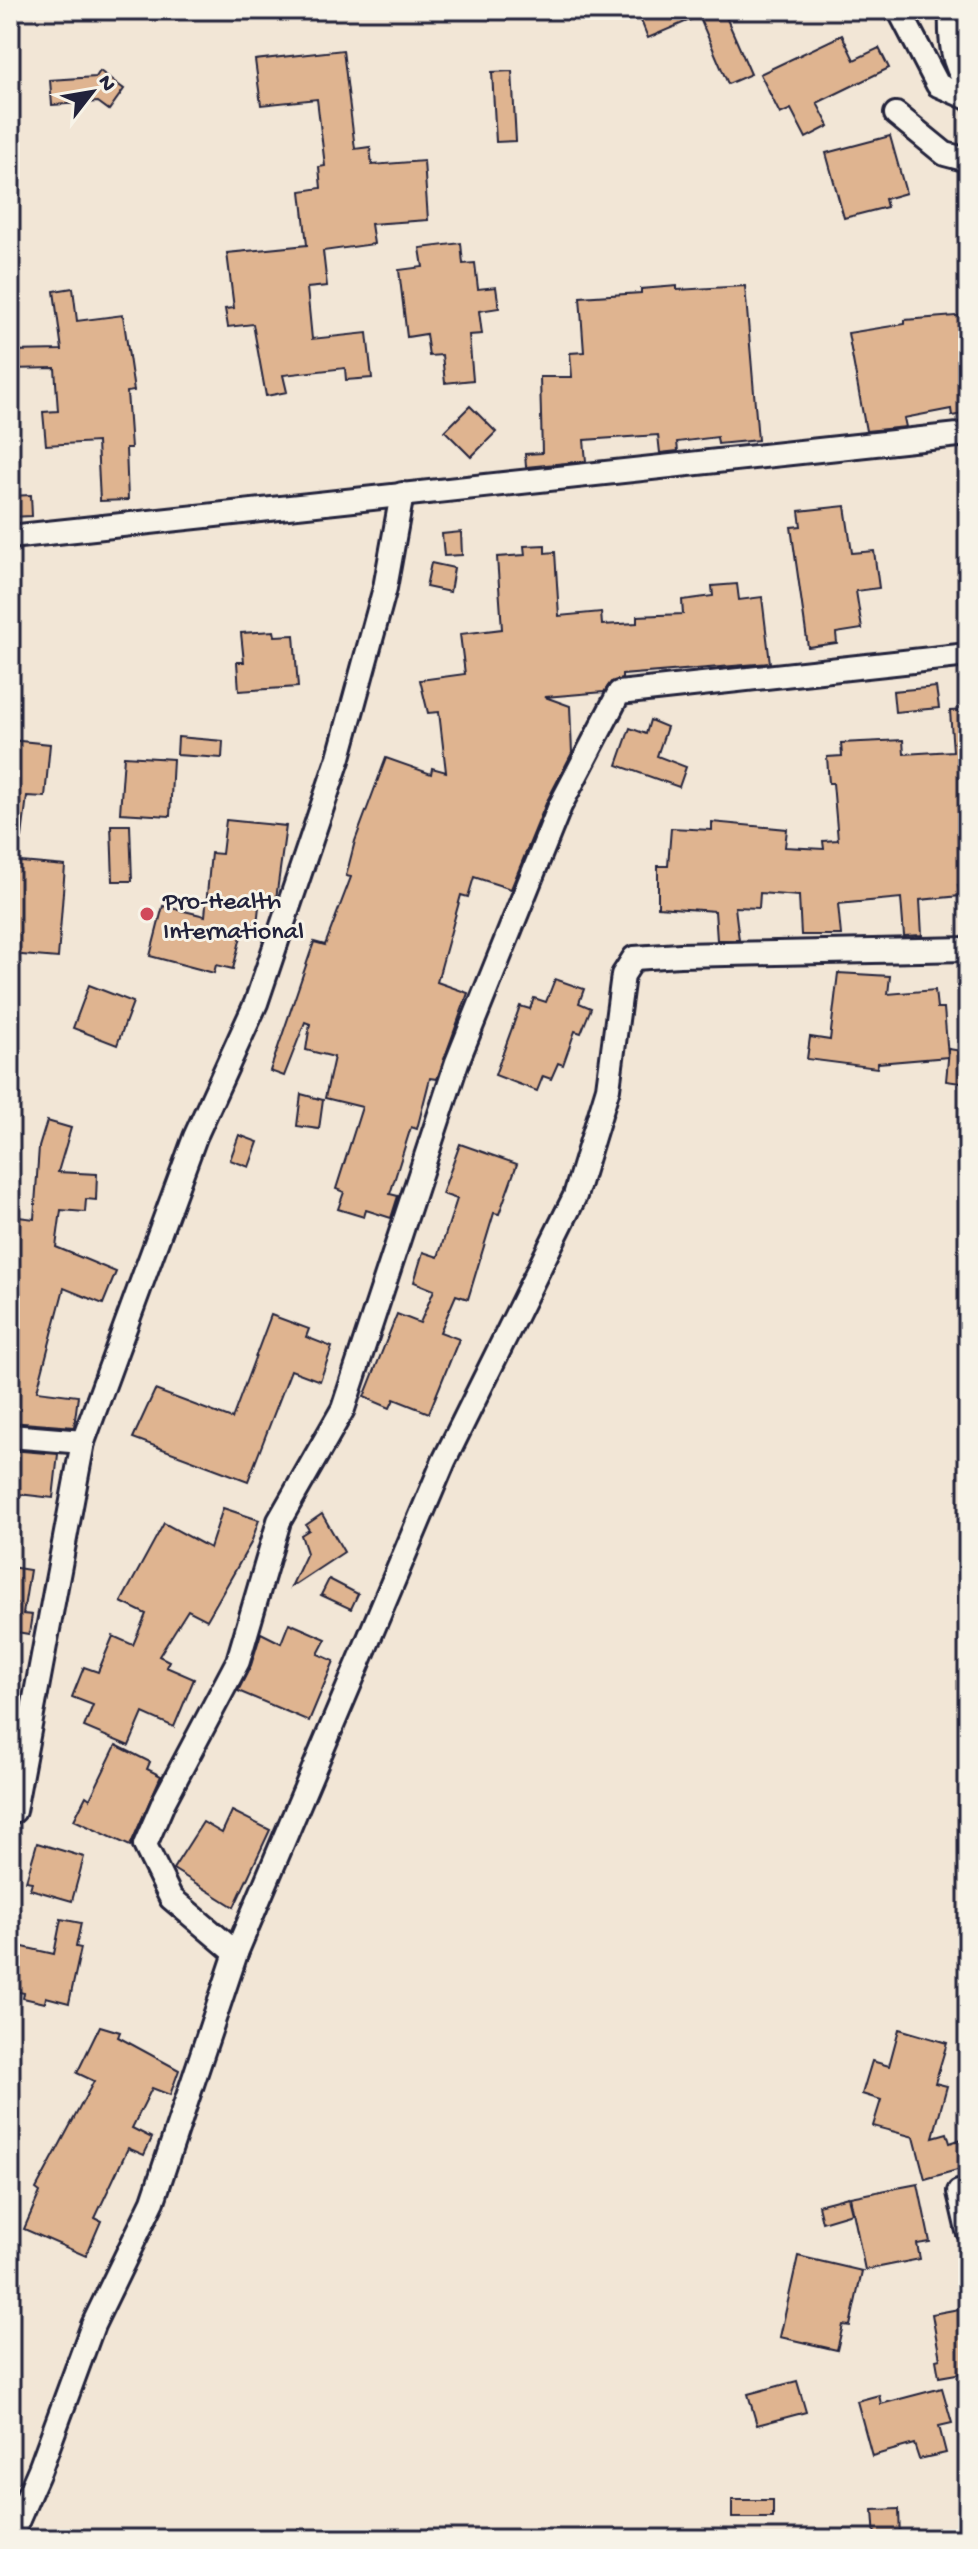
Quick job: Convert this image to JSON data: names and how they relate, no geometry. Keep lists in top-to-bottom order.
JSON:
{
  "places": ["Pro-Health International"],
  "north": "top right"
}
